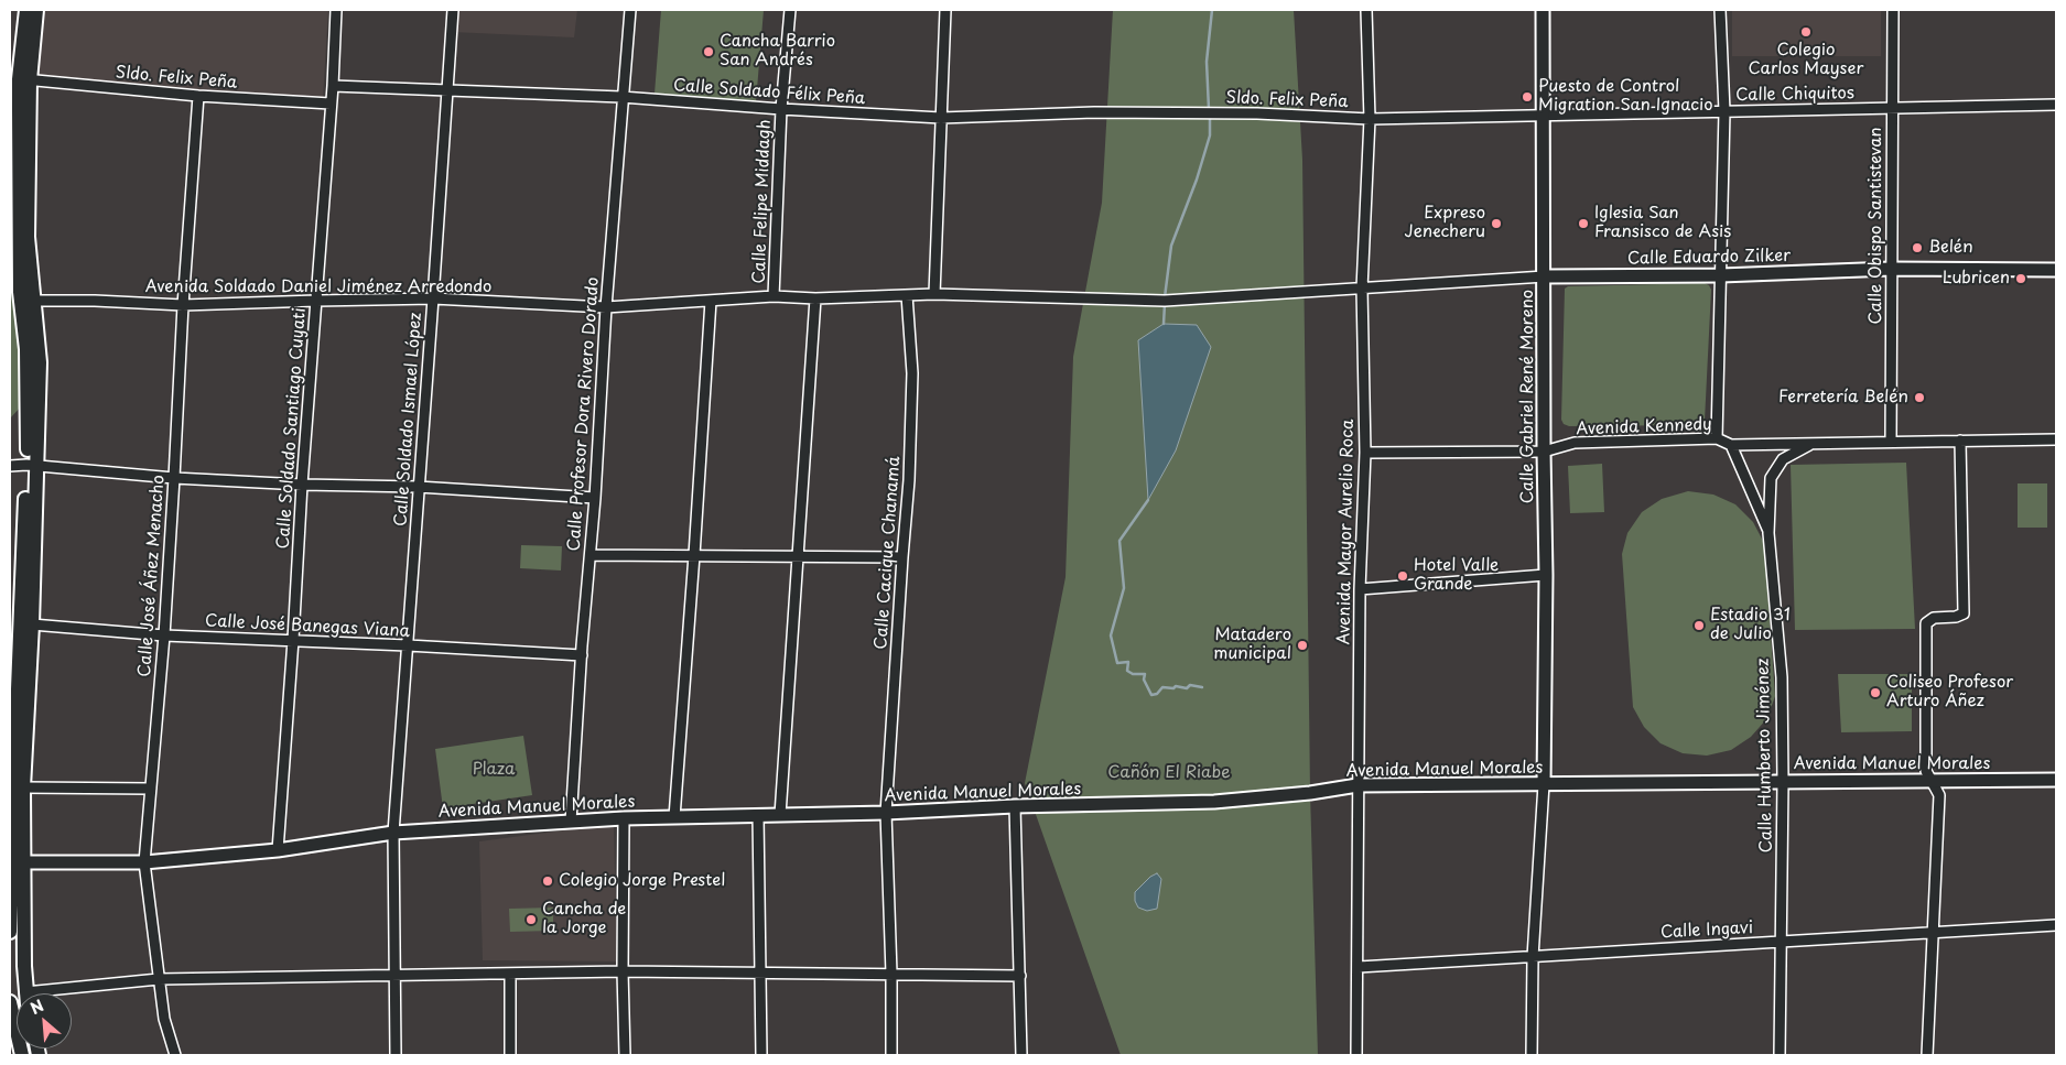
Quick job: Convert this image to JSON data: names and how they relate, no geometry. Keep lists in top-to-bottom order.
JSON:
{
  "streets": {
    "street": [
      "Sldo. Felix Peña",
      "Calle Soldado Félix Peña",
      "Calle Chiquitos",
      "Calle Felipe Middagh",
      "Calle Obispo Santistevan",
      "Calle Eduardo Zilker",
      "Avenida Soldado Daniel Jiménez Arredondo",
      "Calle Gabriel René Moreno",
      "Calle Profesor Dora Rivero Dorado",
      "Calle Soldado Ismael López",
      "Avenida Kennedy",
      "Calle Soldado Santiago Cuyati",
      "Avenida Mayor Aurelio Roca",
      "Calle Cacique Chanamá",
      "Calle José Áñez Menacho",
      "Calle José Banegas Viana",
      "Calle Humberto Jiménez",
      "Avenida Manuel Morales",
      "Calle Ingavi"
    ]
  },
  "crossings": [
    ["Sldo. Felix Peña", "Calle Soldado Félix Peña"],
    ["Sldo. Felix Peña", "Calle Chiquitos"],
    ["Sldo. Felix Peña", "Calle Soldado Santiago Cuyati"],
    ["Sldo. Felix Peña", "Avenida Mayor Aurelio Roca"],
    ["Sldo. Felix Peña", "Calle José Áñez Menacho"],
    ["Calle Soldado Félix Peña", "Calle Felipe Middagh"],
    ["Calle Soldado Félix Peña", "Calle Profesor Dora Rivero Dorado"],
    ["Calle Soldado Félix Peña", "Calle Soldado Ismael López"],
    ["Calle Soldado Félix Peña", "Calle Soldado Santiago Cuyati"],
    ["Calle Chiquitos", "Calle Obispo Santistevan"],
    ["Calle Chiquitos", "Calle Gabriel René Moreno"],
    ["Calle Chiquitos", "Avenida Mayor Aurelio Roca"],
    ["Calle Felipe Middagh", "Avenida Soldado Daniel Jiménez Arredondo"],
    ["Calle Obispo Santistevan", "Calle Eduardo Zilker"],
    ["Calle Obispo Santistevan", "Avenida Kennedy"],
    ["Calle Eduardo Zilker", "Avenida Soldado Daniel Jiménez Arredondo"],
    ["Calle Eduardo Zilker", "Calle Gabriel René Moreno"],
    ["Calle Eduardo Zilker", "Avenida Mayor Aurelio Roca"],
    ["Avenida Soldado Daniel Jiménez Arredondo", "Calle Profesor Dora Rivero Dorado"],
    ["Avenida Soldado Daniel Jiménez Arredondo", "Calle Soldado Ismael López"],
    ["Avenida Soldado Daniel Jiménez Arredondo", "Calle Soldado Santiago Cuyati"],
    ["Avenida Soldado Daniel Jiménez Arredondo", "Calle Cacique Chanamá"],
    ["Avenida Soldado Daniel Jiménez Arredondo", "Calle José Áñez Menacho"],
    ["Calle Gabriel René Moreno", "Avenida Kennedy"],
    ["Calle Gabriel René Moreno", "Avenida Manuel Morales"],
    ["Calle Profesor Dora Rivero Dorado", "Calle José Banegas Viana"],
    ["Calle Profesor Dora Rivero Dorado", "Avenida Manuel Morales"],
    ["Calle Soldado Ismael López", "Calle José Banegas Viana"],
    ["Calle Soldado Ismael López", "Avenida Manuel Morales"],
    ["Avenida Kennedy", "Avenida Mayor Aurelio Roca"],
    ["Avenida Kennedy", "Calle Humberto Jiménez"],
    ["Calle Soldado Santiago Cuyati", "Calle José Banegas Viana"],
    ["Calle Soldado Santiago Cuyati", "Avenida Manuel Morales"],
    ["Avenida Mayor Aurelio Roca", "Avenida Manuel Morales"],
    ["Avenida Mayor Aurelio Roca", "Calle Ingavi"],
    ["Calle Cacique Chanamá", "Avenida Manuel Morales"],
    ["Calle José Áñez Menacho", "Calle José Banegas Viana"],
    ["Calle José Áñez Menacho", "Avenida Manuel Morales"],
    ["Calle Humberto Jiménez", "Avenida Manuel Morales"],
    ["Calle Humberto Jiménez", "Calle Ingavi"]
  ],
  "parks": ["Plaza", "Cañón El Riabe"],
  "places": [
    "Colegio Carlos Mayser",
    "Cancha Barrio San Andrés",
    "Puesto de Control Migration San Ignacio",
    "Expreso Jenecheru",
    "Iglesia San Fransisco de Asis",
    "Belén",
    "Lubricen",
    "Ferretería Belén",
    "Hotel Valle Grande",
    "Estadio 31 de Julio",
    "Matadero municipal",
    "Coliseo Profesor Arturo Áñez",
    "Colegio Jorge Prestel",
    "Cancha de la Jorge"
  ],
  "north": "top left"
}
